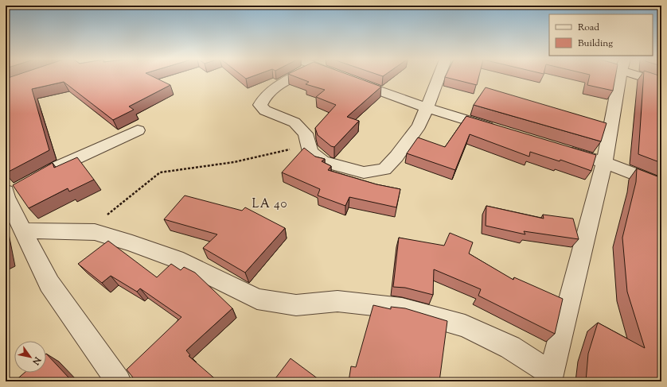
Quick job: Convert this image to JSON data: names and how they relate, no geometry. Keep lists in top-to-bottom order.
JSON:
{
  "districts": ["LA 40"],
  "legend": ["Road", "Building"],
  "north": "bottom right"
}
